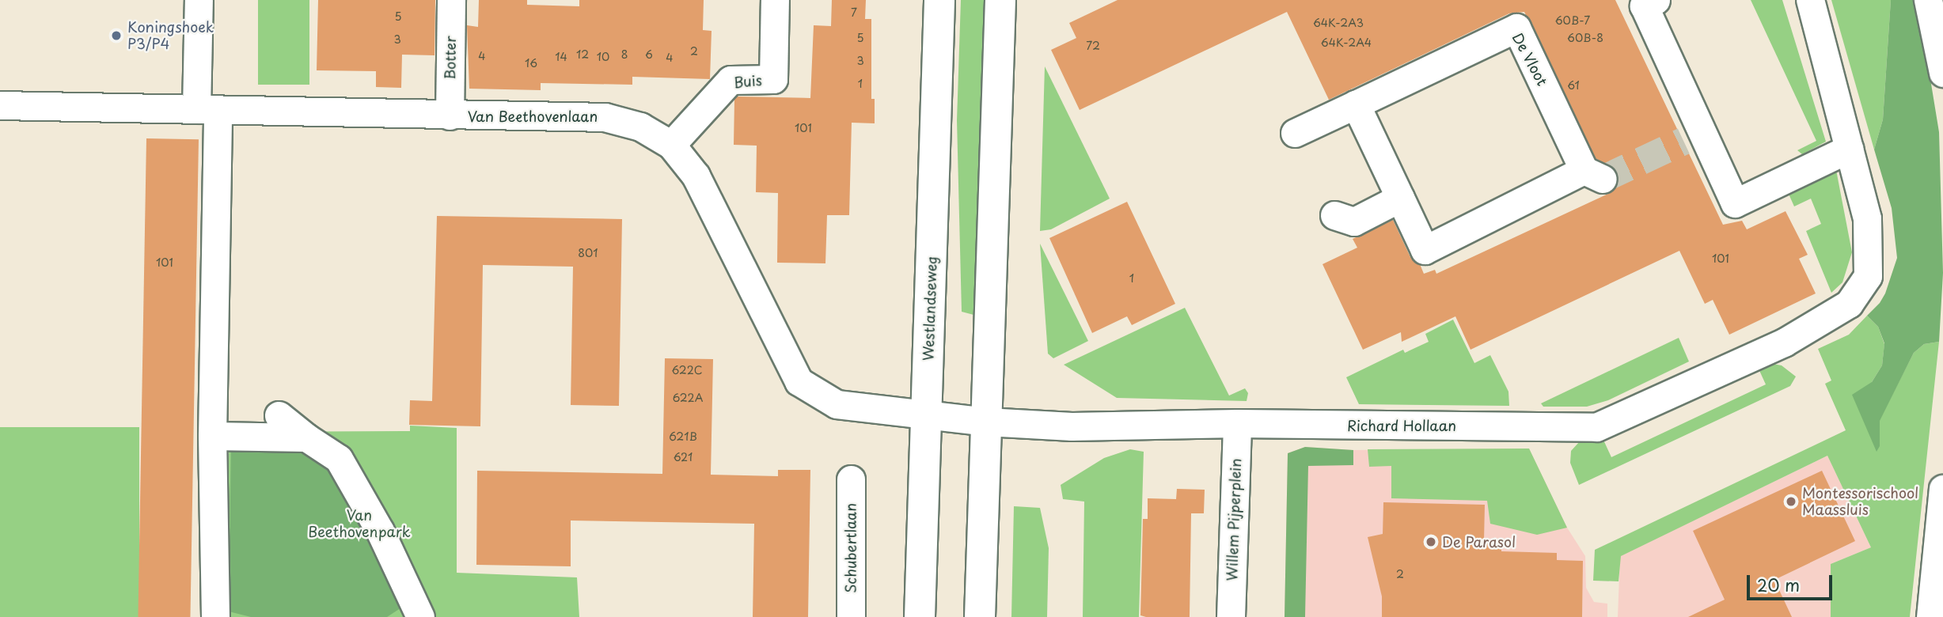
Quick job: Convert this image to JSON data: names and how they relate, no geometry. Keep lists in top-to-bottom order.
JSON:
{
  "streets": {
    "main road": ["Westlandseweg"],
    "street": [
      "Botter",
      "De Vloot",
      "Buis",
      "Van Beethovenlaan",
      "Richard Hollaan",
      "Willem Pijperplein",
      "Schubertlaan"
    ]
  },
  "crossings": [
    ["Botter", "Van Beethovenlaan"],
    ["Buis", "Van Beethovenlaan"],
    ["Van Beethovenlaan", "Westlandseweg"],
    ["Van Beethovenlaan", "Richard Hollaan"],
    ["Westlandseweg", "Richard Hollaan"],
    ["Richard Hollaan", "Willem Pijperplein"]
  ],
  "parks": ["Van Beethovenpark"],
  "places": ["Koningshoek P3/P4", "Montessorischool Maassluis", "De Parasol"],
  "house_numbers": [
    "7",
    "5",
    "60B-7",
    "64K-2A3",
    "5",
    "60B-8",
    "3",
    "64K-2A4",
    "72",
    "2",
    "12",
    "8",
    "6",
    "4",
    "14",
    "10",
    "4",
    "3",
    "16",
    "1",
    "61",
    "101",
    "801",
    "101",
    "101",
    "1",
    "622C",
    "622A",
    "621B",
    "621",
    "2"
  ],
  "scale_bar": "20 m"
}
